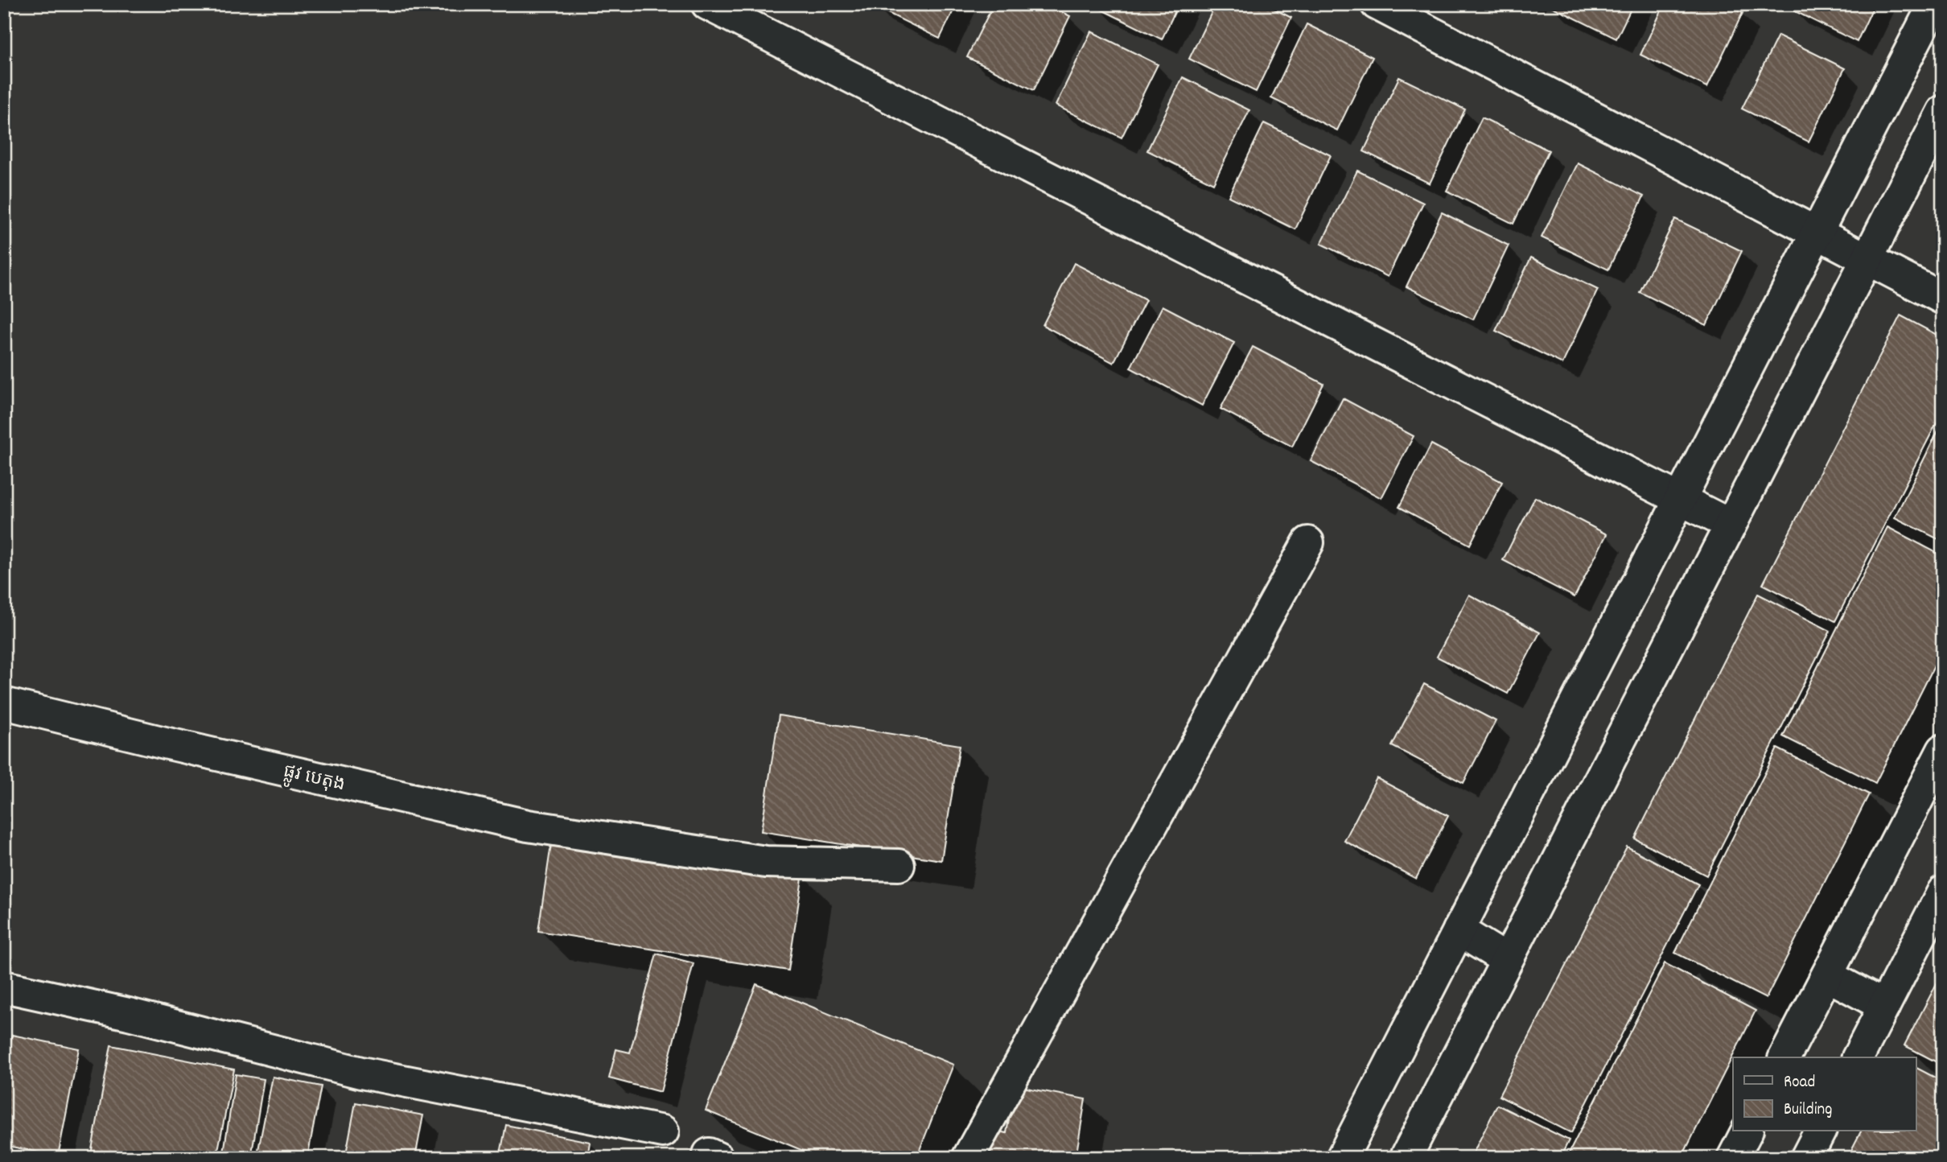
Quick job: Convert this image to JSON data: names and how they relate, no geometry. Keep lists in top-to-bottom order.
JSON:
{
  "streets": {
    "street": ["ផ្លូវ បេតុង"]
  },
  "legend": ["Road", "Building"]
}
